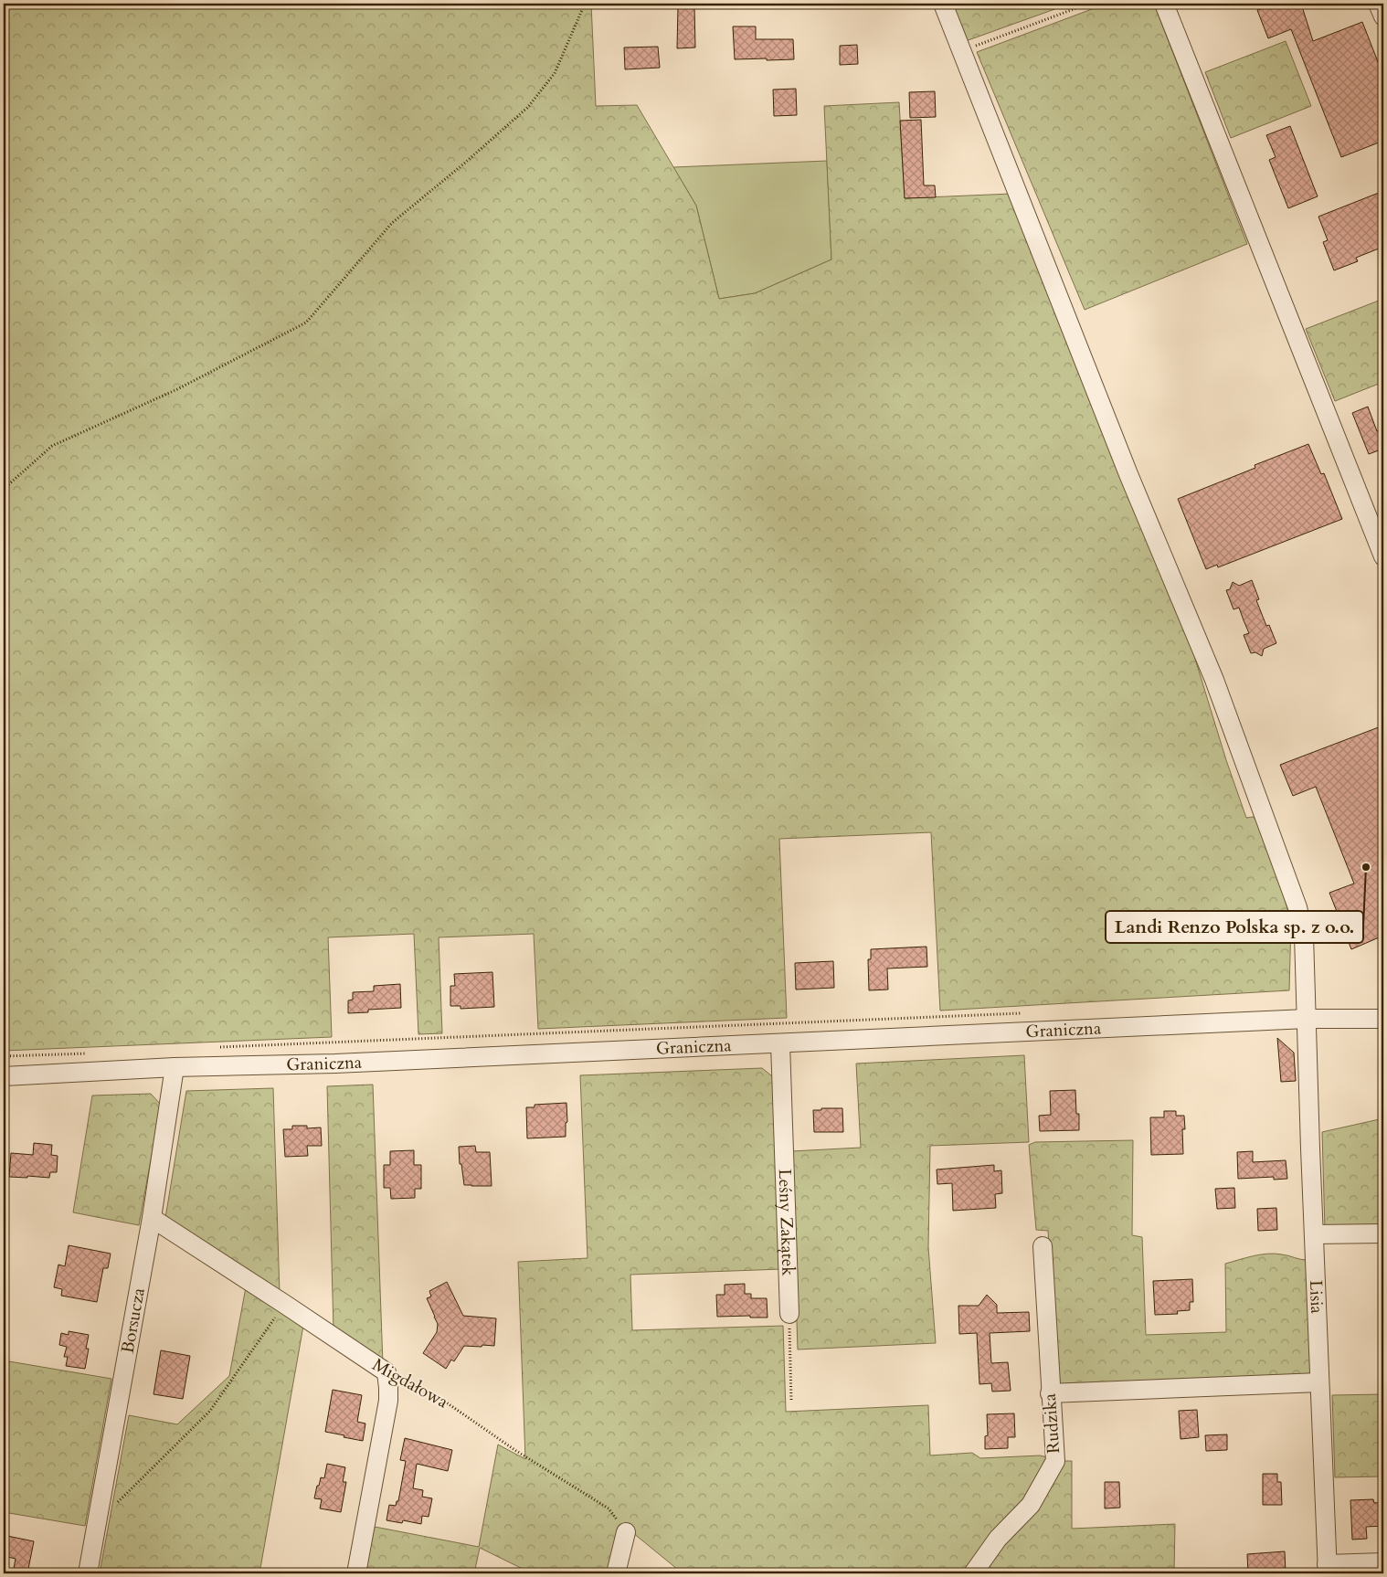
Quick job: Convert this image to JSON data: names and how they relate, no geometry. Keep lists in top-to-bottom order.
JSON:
{
  "streets": {
    "street": [
      "Graniczna",
      "Leśny Zakątek",
      "Lisia",
      "Borsucza",
      "Migdałowa",
      "Rudzika"
    ]
  },
  "crossings": [
    ["Graniczna", "Leśny Zakątek"],
    ["Graniczna", "Lisia"],
    ["Graniczna", "Borsucza"],
    ["Borsucza", "Migdałowa"]
  ],
  "places": ["Landi Renzo Polska sp. z o.o."]
}
